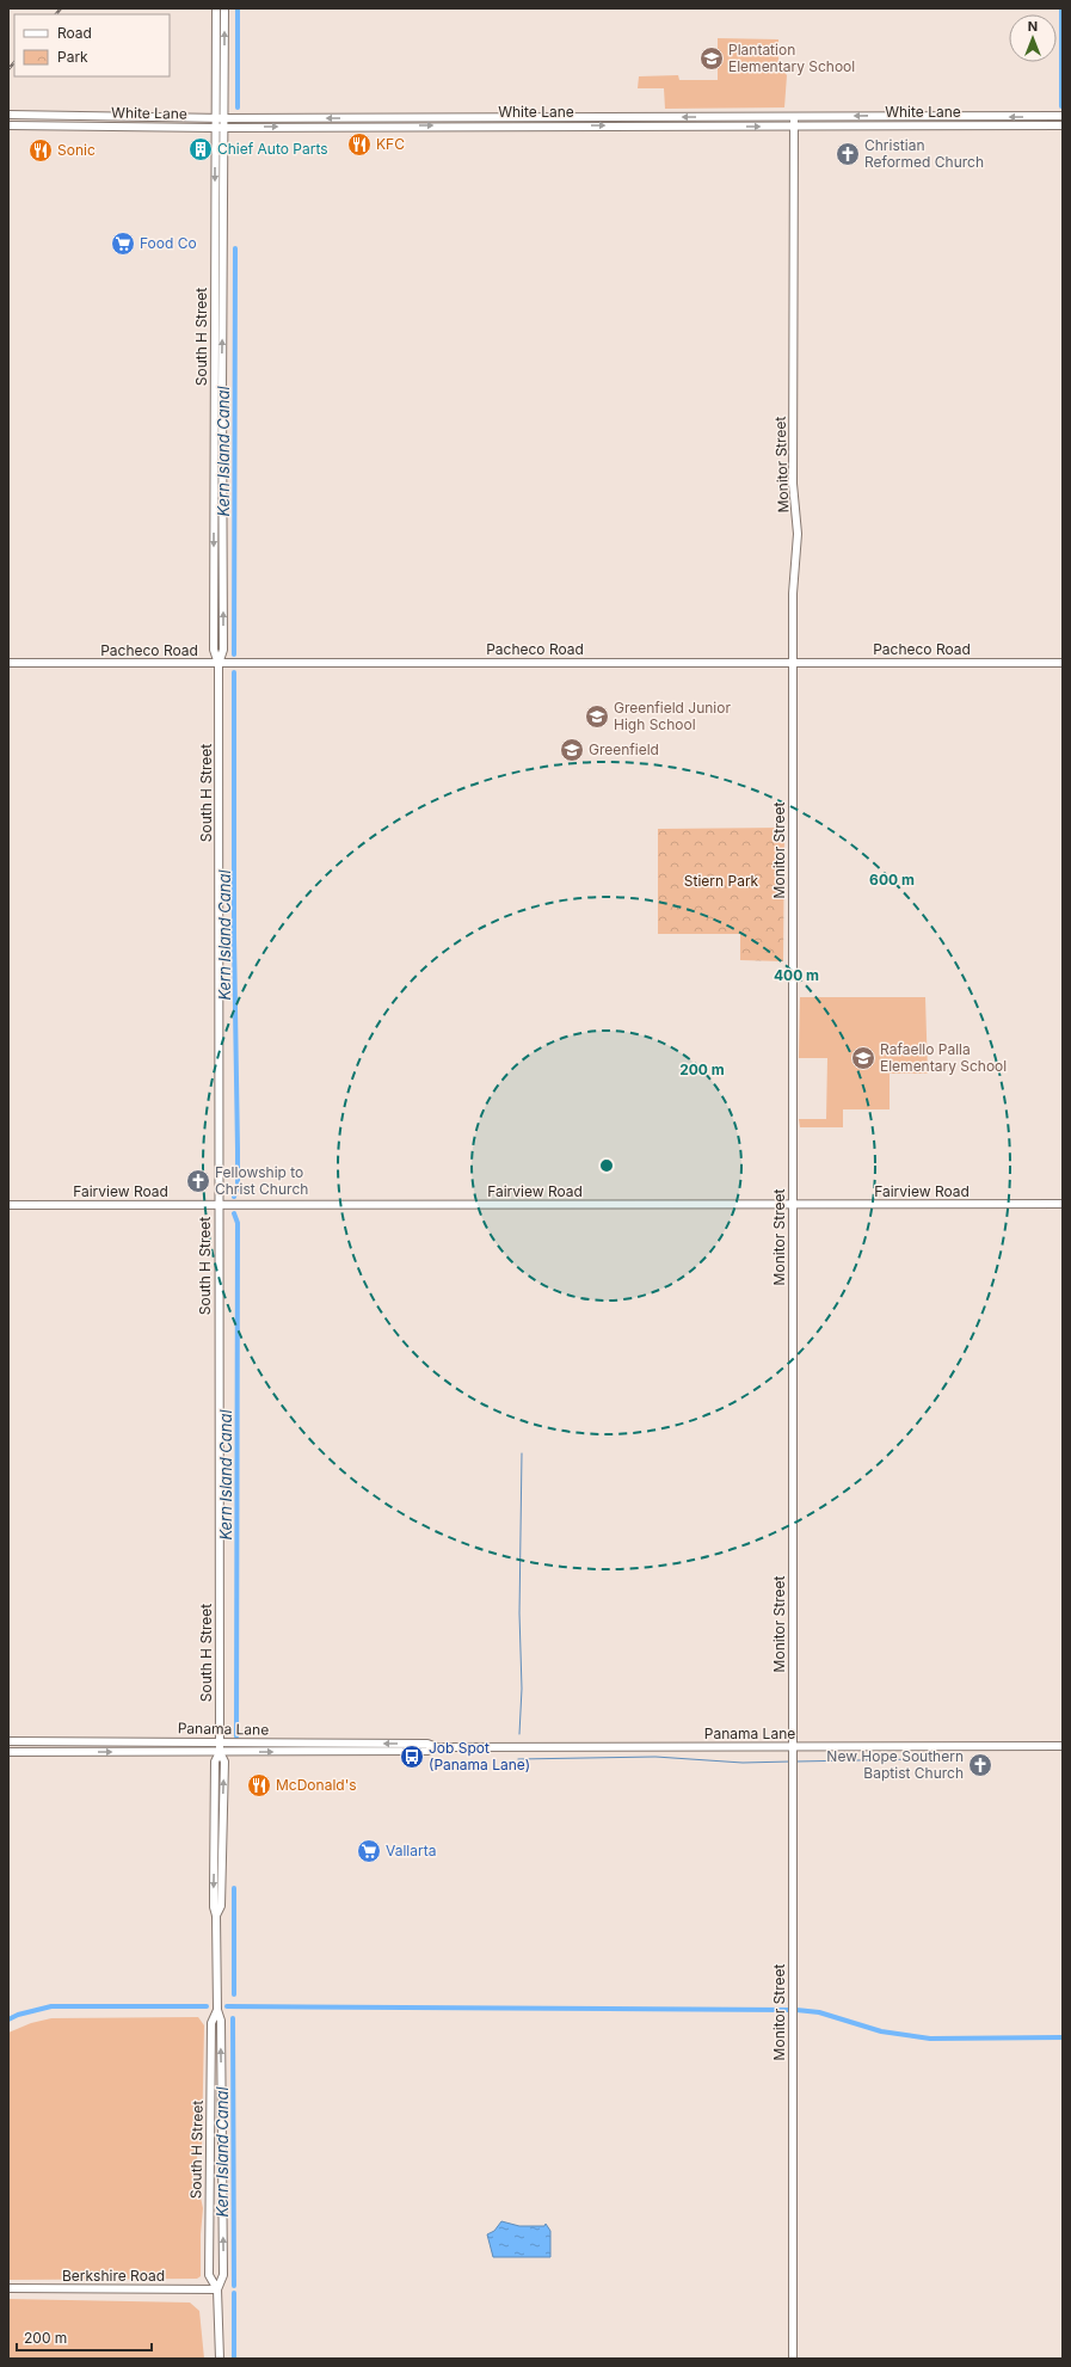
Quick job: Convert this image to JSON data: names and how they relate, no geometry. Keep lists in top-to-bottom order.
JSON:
{
  "streets": {
    "street": [
      "White Lane",
      "South H Street",
      "Monitor Street",
      "Pacheco Road",
      "Fairview Road",
      "Panama Lane",
      "Berkshire Road"
    ]
  },
  "crossings": [
    ["White Lane", "South H Street"],
    ["White Lane", "Monitor Street"],
    ["South H Street", "Pacheco Road"],
    ["South H Street", "Fairview Road"],
    ["South H Street", "Panama Lane"],
    ["South H Street", "Berkshire Road"],
    ["Monitor Street", "Pacheco Road"],
    ["Monitor Street", "Fairview Road"],
    ["Monitor Street", "Panama Lane"]
  ],
  "water": ["Kern Island Canal"],
  "parks": ["Stiern Park"],
  "places": {
    "school or university": [
      "Plantation Elementary School",
      "Greenfield Junior High School",
      "Greenfield",
      "Rafaello Palla Elementary School"
    ],
    "restaurant": ["KFC", "Sonic", "McDonald's"],
    "building": ["Chief Auto Parts"],
    "church": ["Christian Reformed Church", "Fellowship to Christ Church", "New Hope Southern Baptist Church"],
    "supermarket": ["Food Co", "Vallarta"],
    "bus stop": ["Job Spot (Panama Lane)"]
  },
  "legend": ["Road", "Park"],
  "scale_bar": "200 m",
  "north": "top",
  "rings": ["600 m", "400 m", "200 m"]
}
